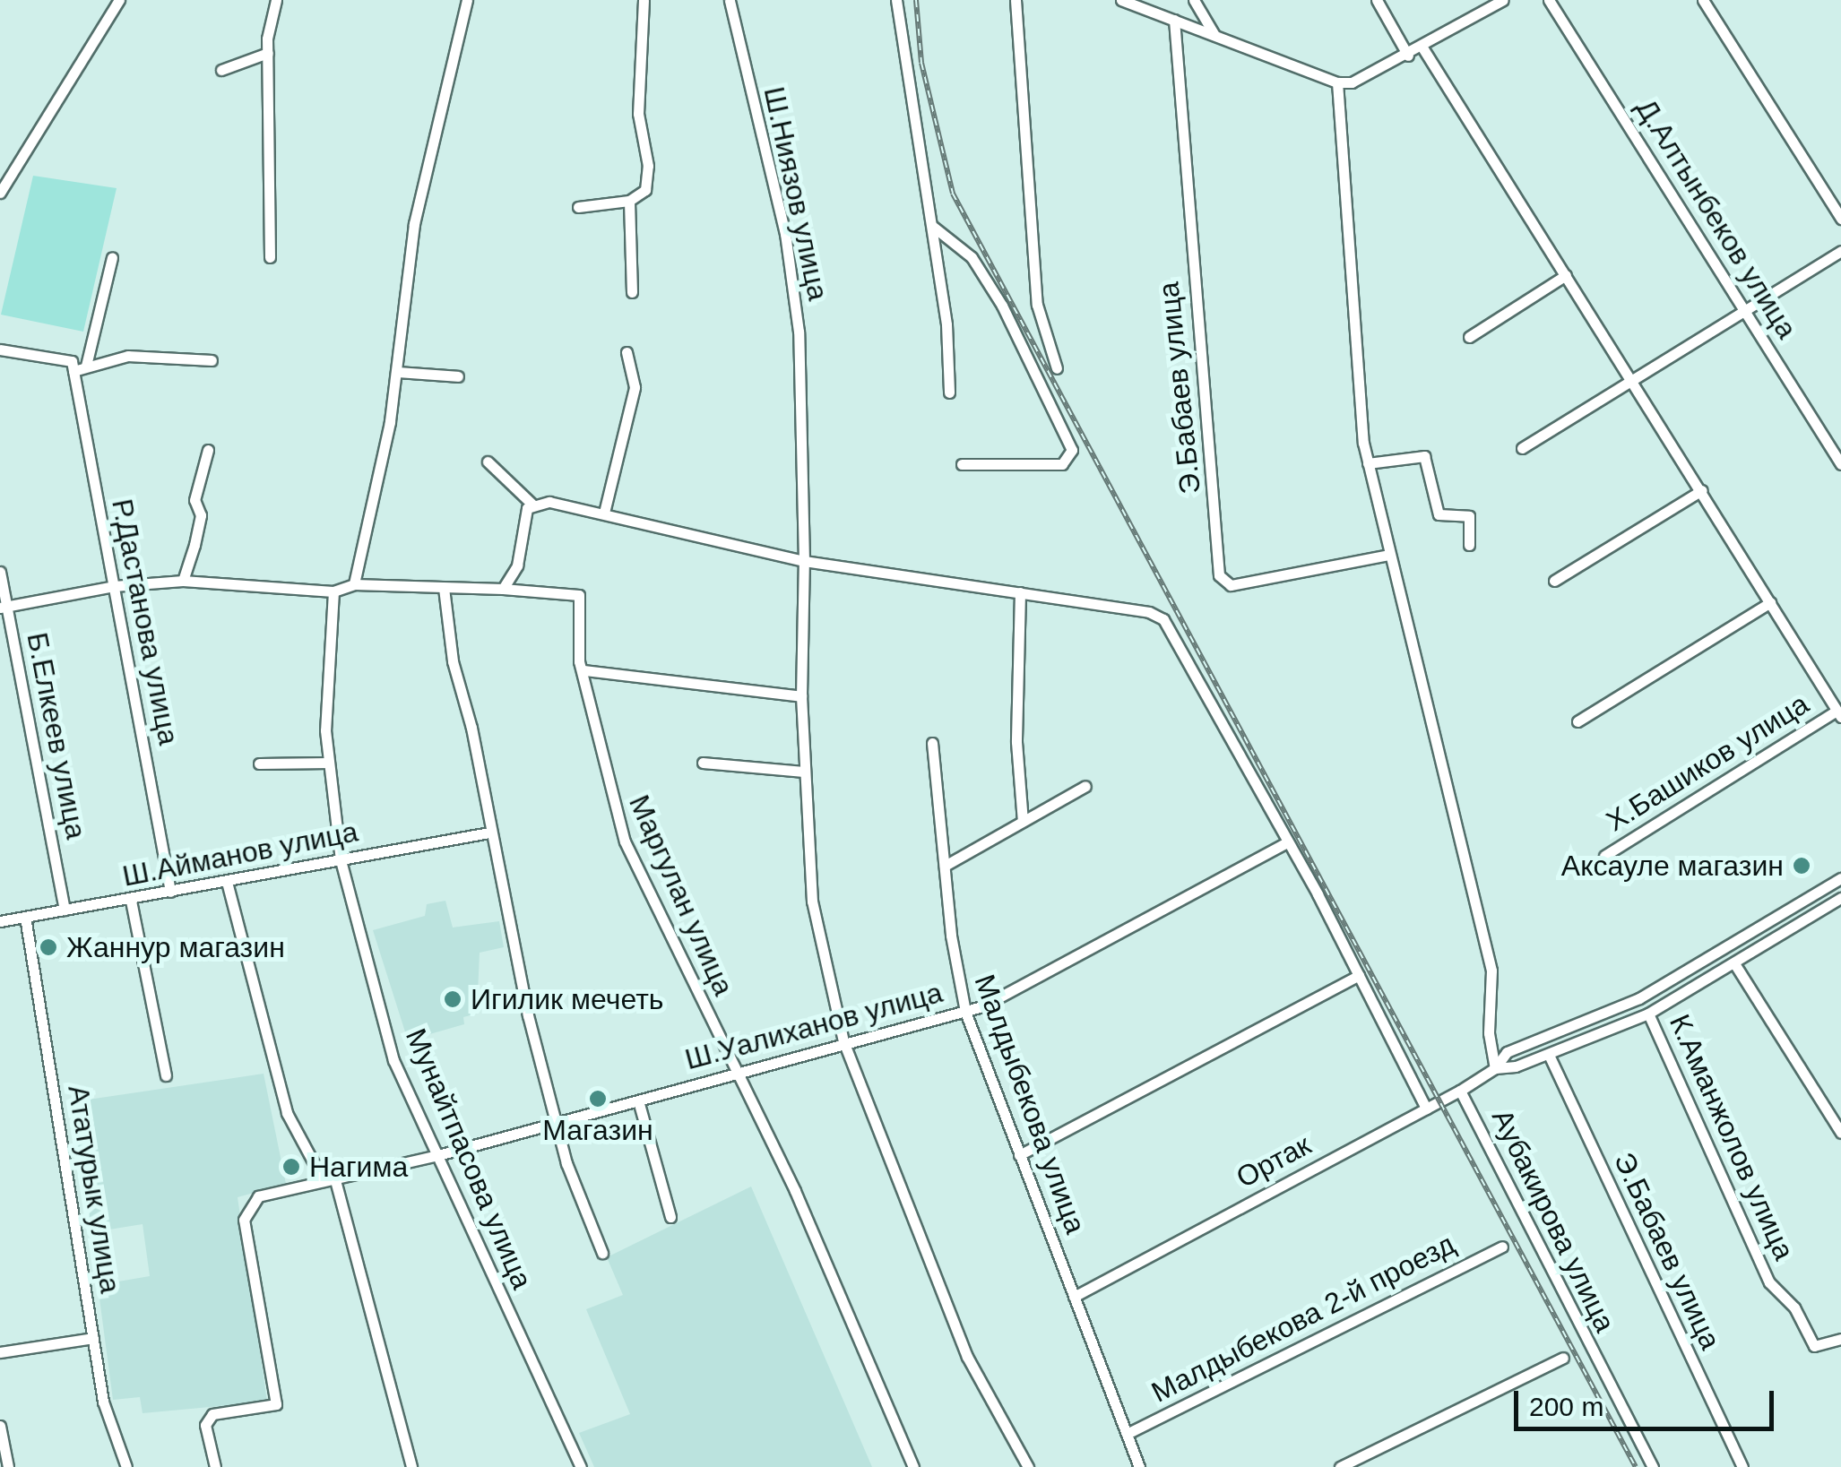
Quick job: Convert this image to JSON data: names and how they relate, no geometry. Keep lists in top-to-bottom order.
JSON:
{
  "streets": {
    "street": [
      "Ш.Ниязов улица",
      "Д.Алтынбеков улица",
      "Э.Бабаев улица",
      "Р.Дастанова улица",
      "Б.Елкеев улица",
      "Х.Башиков улица",
      "Ш.Айманов улица",
      "Маргулан улица",
      "Ш.Уалиханов улица",
      "Малдыбекова улица",
      "К.Аманжолов улица",
      "Мунайтпасова улица",
      "Ортак",
      "Ататурык улица",
      "Аубакирова улица",
      "Малдыбекова 2-й проезд"
    ]
  },
  "crossings": [
    ["Ш.Ниязов улица", "Ш.Уалиханов улица"],
    ["Э.Бабаев улица", "Ортак"],
    ["Р.Дастанова улица", "Ш.Айманов улица"],
    ["Б.Елкеев улица", "Ш.Айманов улица"],
    ["Ш.Айманов улица", "Мунайтпасова улица"],
    ["Ш.Айманов улица", "Ататурык улица"],
    ["Маргулан улица", "Ш.Уалиханов улица"],
    ["Ш.Уалиханов улица", "Малдыбекова улица"],
    ["Ш.Уалиханов улица", "Мунайтпасова улица"],
    ["Малдыбекова улица", "Ортак"],
    ["Малдыбекова улица", "Малдыбекова 2-й проезд"],
    ["К.Аманжолов улица", "Ортак"],
    ["Ортак", "Аубакирова улица"]
  ],
  "places": [
    "Аксауле магазин",
    "Жаннур магазин",
    "Игилик мечеть",
    "Магазин",
    "Нагима"
  ],
  "scale_bar": "200 m"
}
